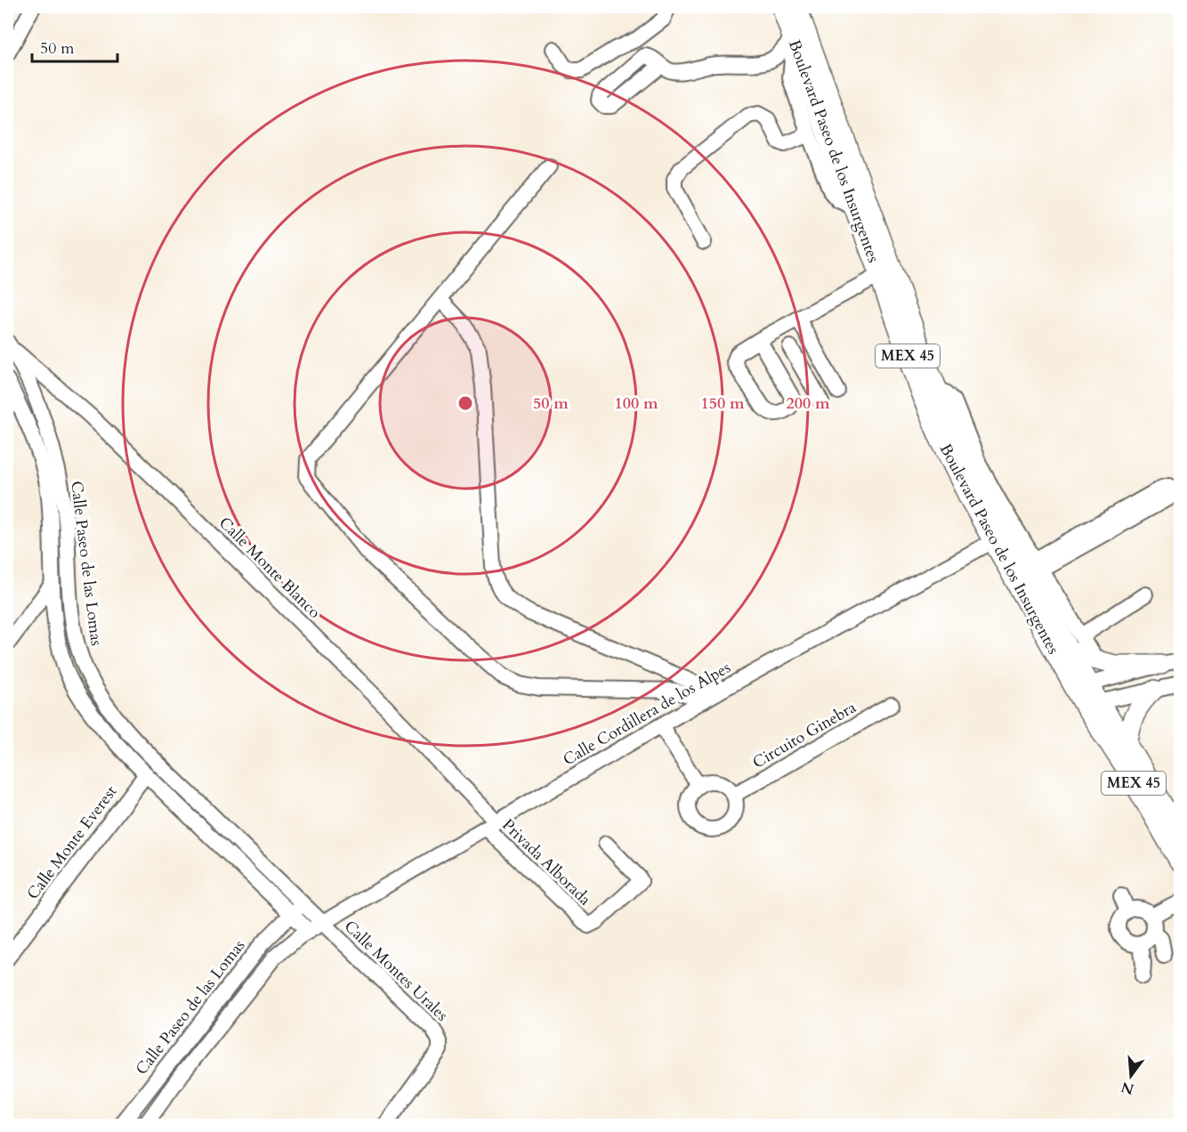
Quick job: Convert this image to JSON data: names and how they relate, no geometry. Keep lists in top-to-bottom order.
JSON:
{
  "streets": {
    "main road": ["Boulevard Paseo de los Insurgentes", "MEX 45"],
    "street": [
      "Calle Paseo de las Lomas",
      "Calle Monte Blanco",
      "Calle Cordillera de los Alpes",
      "Circuito Ginebra",
      "Calle Monte Everest",
      "Privada Alborada",
      "Calle Montes Urales"
    ]
  },
  "crossings": [
    ["Boulevard Paseo de los Insurgentes", "Calle Cordillera de los Alpes"],
    ["Calle Paseo de las Lomas", "Calle Monte Blanco"],
    ["Calle Paseo de las Lomas", "Calle Cordillera de los Alpes"],
    ["Calle Paseo de las Lomas", "Calle Monte Everest"],
    ["Calle Paseo de las Lomas", "Calle Montes Urales"],
    ["Calle Monte Blanco", "Calle Cordillera de los Alpes"],
    ["Calle Monte Blanco", "Privada Alborada"],
    ["Calle Cordillera de los Alpes", "Privada Alborada"],
    ["Calle Cordillera de los Alpes", "Calle Montes Urales"]
  ],
  "scale_bar": "50 m",
  "north": "bottom",
  "rings": [
    "50 m",
    "100 m",
    "150 m",
    "200 m"
  ]
}
